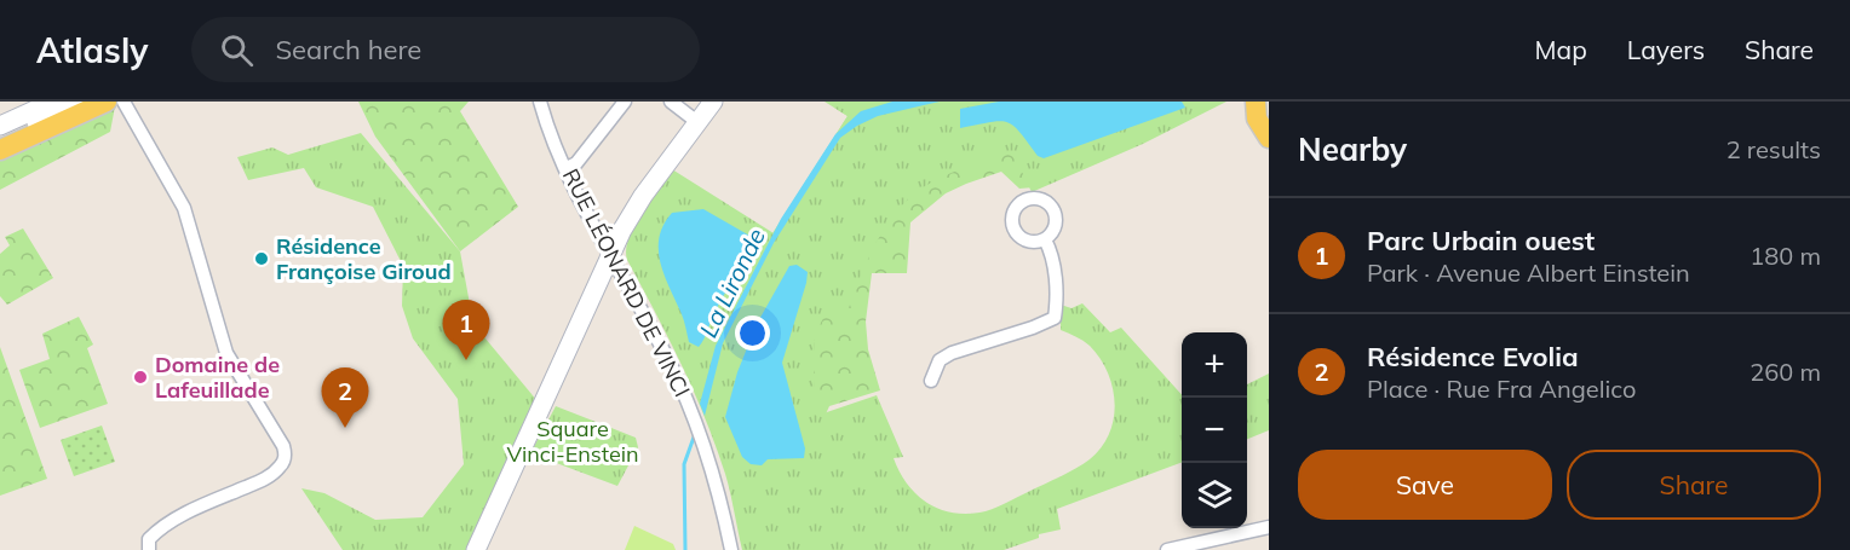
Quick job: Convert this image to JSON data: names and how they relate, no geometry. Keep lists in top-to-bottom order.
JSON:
{
  "streets": {
    "street": ["RUE LÉONARD DE VINCI"]
  },
  "water": ["La Lironde"],
  "parks": ["Square Vinci-Enstein"],
  "places": ["Résidence Françoise Giroud", "Domaine de Lafeuillade"],
  "page": {
    "header": "Atlasly",
    "search": "Search here",
    "nav": ["Map", "Layers", "Share"],
    "heading": ["Nearby", "2 results"],
    "list": [
      {
        "mark": "1",
        "name": "Parc Urbain ouest",
        "note": "Park · Avenue Albert Einstein",
        "value": "180 m"
      },
      {
        "mark": "2",
        "name": "Résidence Evolia",
        "note": "Place · Rue Fra Angelico",
        "value": "260 m"
      }
    ],
    "pins": ["1", "2"],
    "map_buttons": ["+", "−"],
    "buttons": ["Save", "Share"]
  }
}
